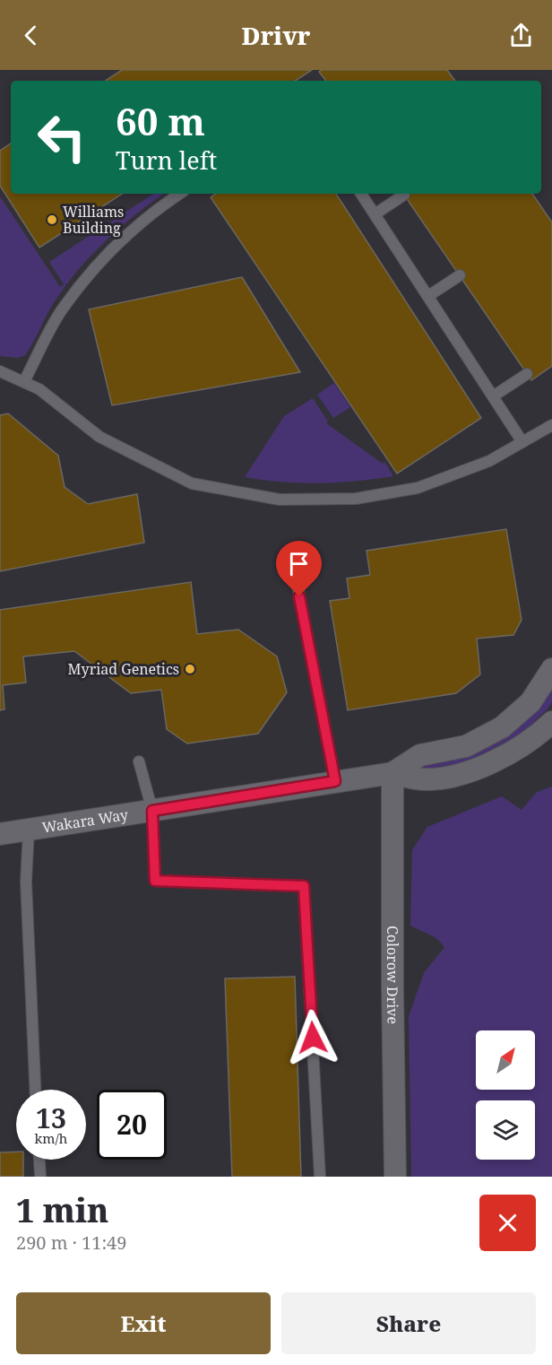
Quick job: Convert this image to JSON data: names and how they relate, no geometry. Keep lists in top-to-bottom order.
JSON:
{
  "streets": {
    "street": ["Wakara Way", "Colorow Drive"]
  },
  "crossings": [
    ["Wakara Way", "Colorow Drive"]
  ],
  "places": ["Williams Building", "Myriad Genetics"],
  "north": "top right",
  "page": {
    "header": "Drivr",
    "turn": ["60 m", "Turn left"],
    "speed": "13 km/h",
    "limit": "20",
    "heading": ["1 min", "290 m · 11:49"],
    "buttons": ["Exit", "Share"]
  }
}
